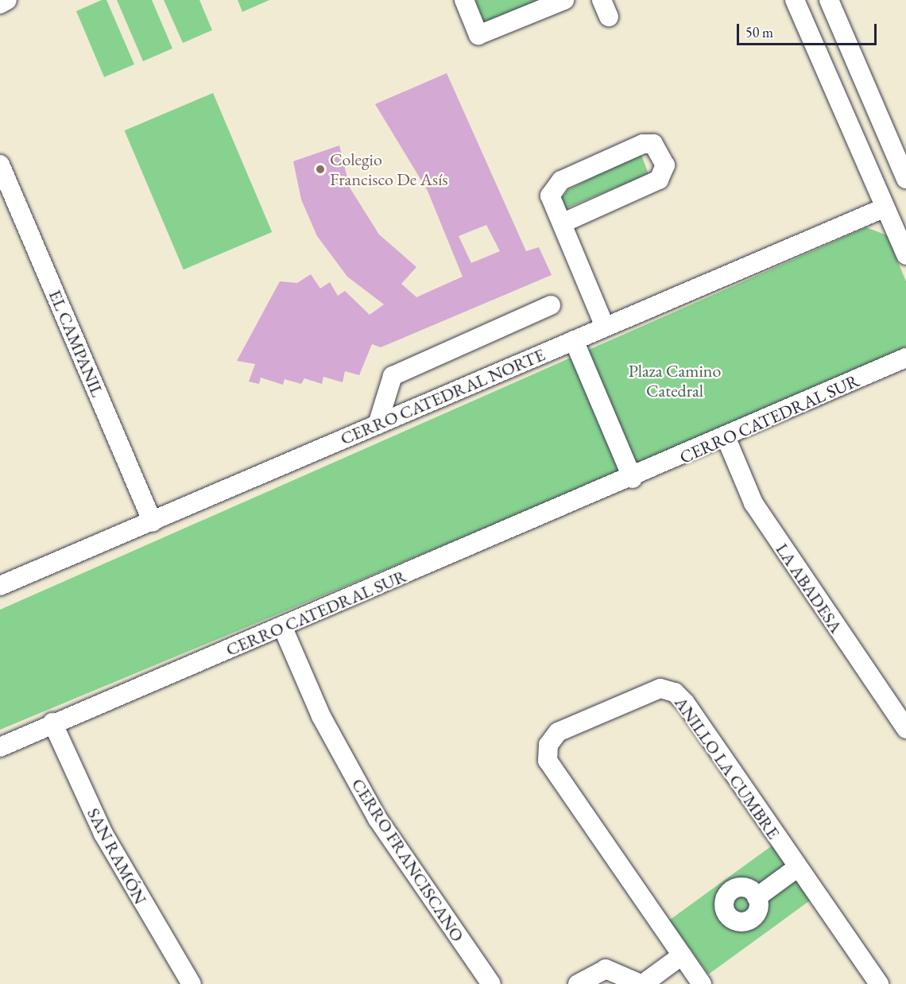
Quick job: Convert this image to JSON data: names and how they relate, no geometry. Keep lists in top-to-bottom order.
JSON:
{
  "streets": {
    "street": [
      "EL CAMPANIL",
      "CERRO CATEDRAL NORTE",
      "CERRO CATEDRAL SUR",
      "LA ABADESA",
      "ANILLO LA CUMBRE",
      "SAN RAMÓN",
      "CERRO FRANCISCANO"
    ]
  },
  "crossings": [
    ["EL CAMPANIL", "CERRO CATEDRAL NORTE"],
    ["CERRO CATEDRAL SUR", "LA ABADESA"],
    ["CERRO CATEDRAL SUR", "SAN RAMÓN"],
    ["CERRO CATEDRAL SUR", "CERRO FRANCISCANO"]
  ],
  "parks": ["Plaza Camino Catedral"],
  "places": ["Colegio Francisco De Asís"],
  "scale_bar": "50 m"
}
